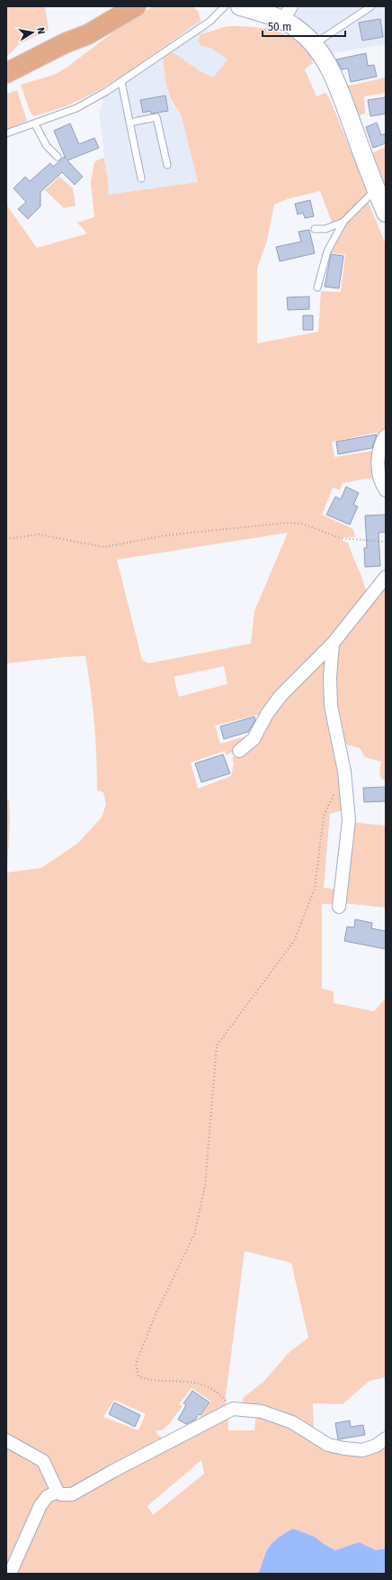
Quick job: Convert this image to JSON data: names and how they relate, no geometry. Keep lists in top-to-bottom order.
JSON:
{
  "scale_bar": "50 m",
  "north": "right"
}
